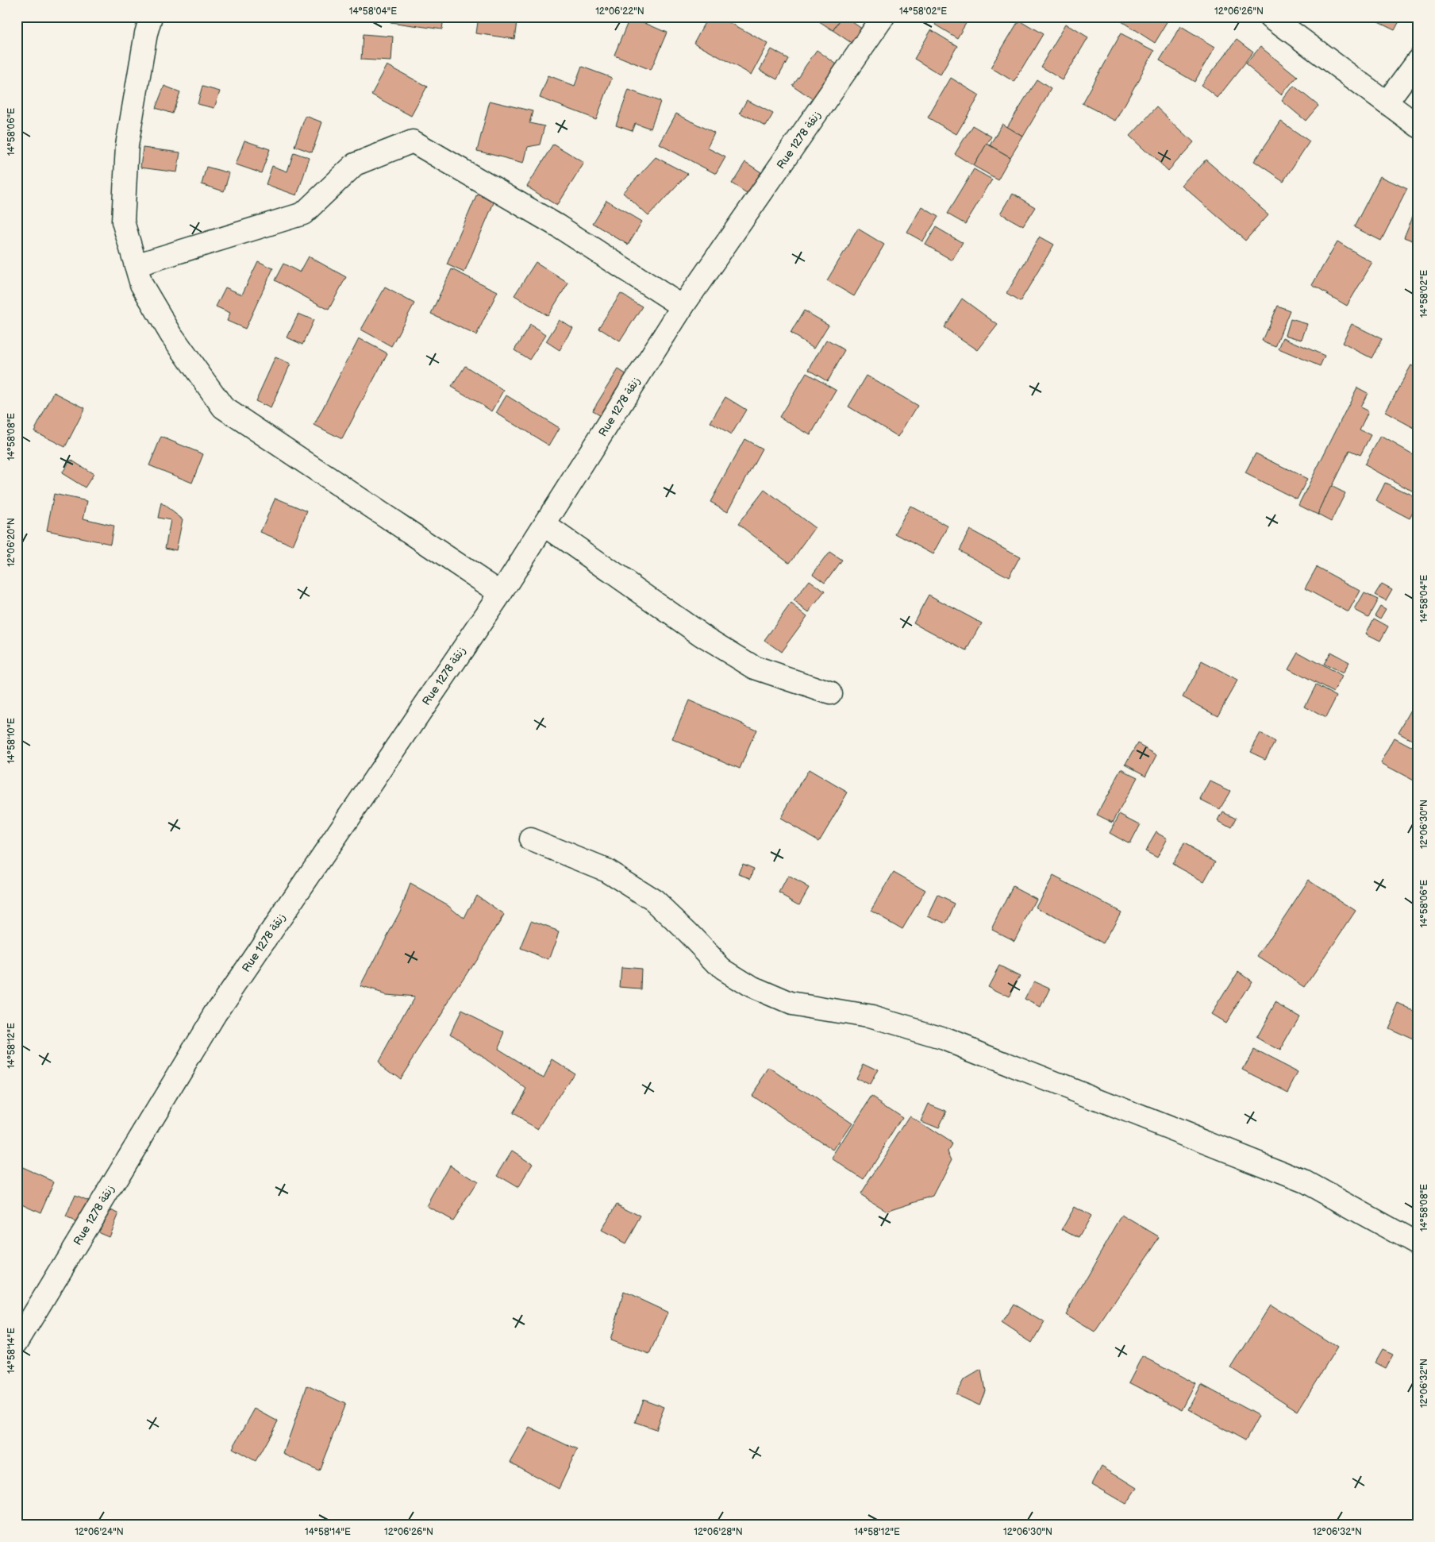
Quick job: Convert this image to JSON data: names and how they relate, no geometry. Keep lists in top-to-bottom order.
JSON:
{
  "streets": {
    "street": ["Rue 1278 زنقة"]
  },
  "coordinates": [
    "14°58'04\"E",
    "12°06'22\"N",
    "14°58'02\"E",
    "12°06'26\"N",
    "14°58'06\"E",
    "14°58'08\"E",
    "12°06'20\"N",
    "14°58'10\"E",
    "12°06'30\"N",
    "14°58'12\"E",
    "14°58'14\"E",
    "12°06'32\"N",
    "12°06'24\"N",
    "12°06'28\"N"
  ]
}
